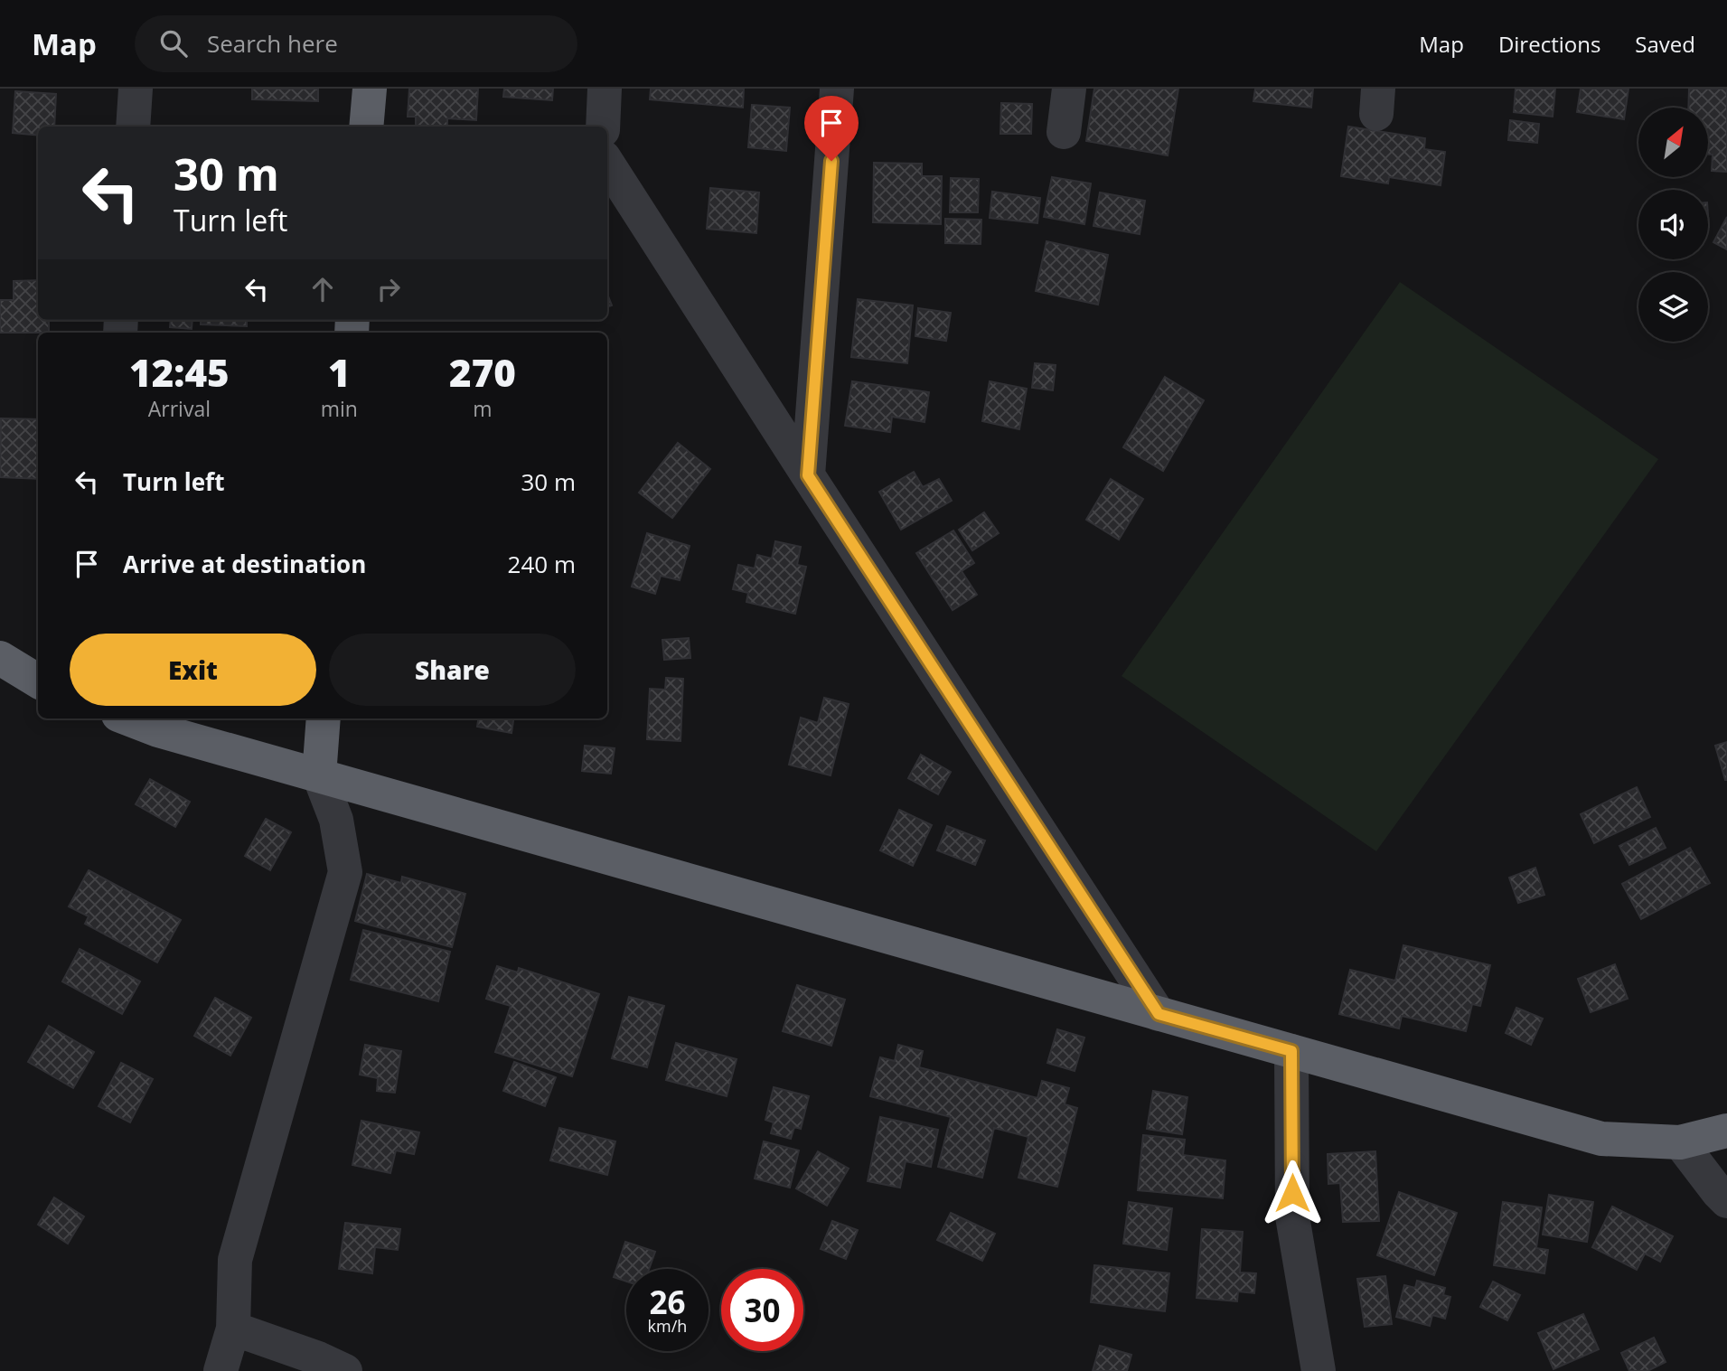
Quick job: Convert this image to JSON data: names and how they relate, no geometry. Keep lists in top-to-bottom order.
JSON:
{
  "north": "top right",
  "page": {
    "header": "Map",
    "search": "Search here",
    "nav": ["Map", "Directions", "Saved"],
    "turn": ["30 m", "Turn left"],
    "eta": [
      "12:45",
      "Arrival",
      "1",
      "min",
      "270",
      "m"
    ],
    "list": [
      {
        "name": "Turn left",
        "value": "30 m"
      },
      {
        "name": "Arrive at destination",
        "value": "240 m"
      }
    ],
    "buttons": ["Exit", "Share"],
    "speed": "26 km/h",
    "limit": "30"
  }
}
